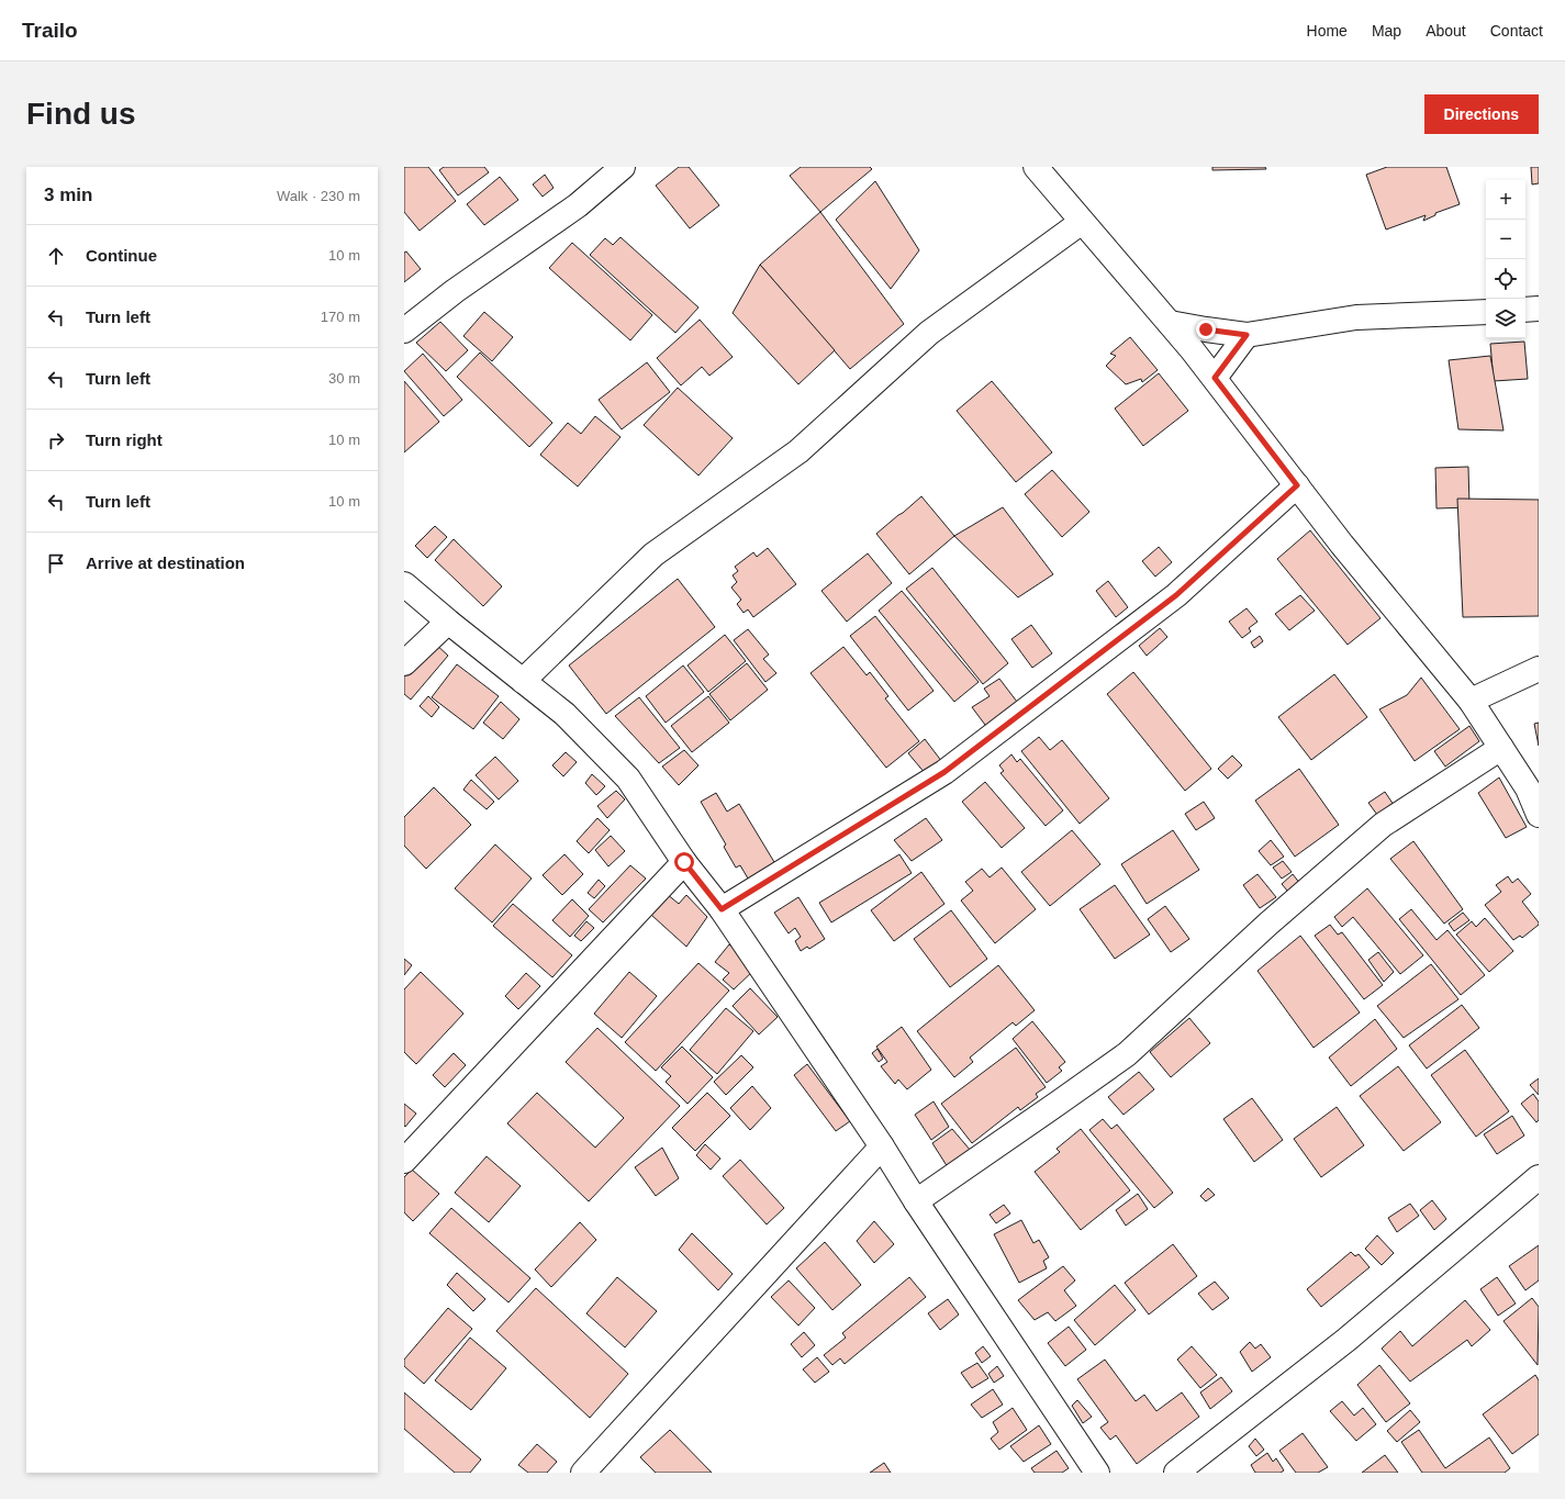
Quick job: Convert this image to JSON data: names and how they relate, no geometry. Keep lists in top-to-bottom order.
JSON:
{
  "page": {
    "header": "Trailo",
    "nav": [
      "Home",
      "Map",
      "About",
      "Contact"
    ],
    "buttons": "Directions",
    "title": "Find us",
    "heading": ["3 min", "Walk · 230 m"],
    "map_buttons": ["+", "−"],
    "list": [
      ["Continue", "10 m"],
      ["Turn left", "170 m"],
      ["Turn left", "30 m"],
      ["Turn right", "10 m"],
      ["Turn left", "10 m"],
      "Arrive at destination"
    ]
  }
}
